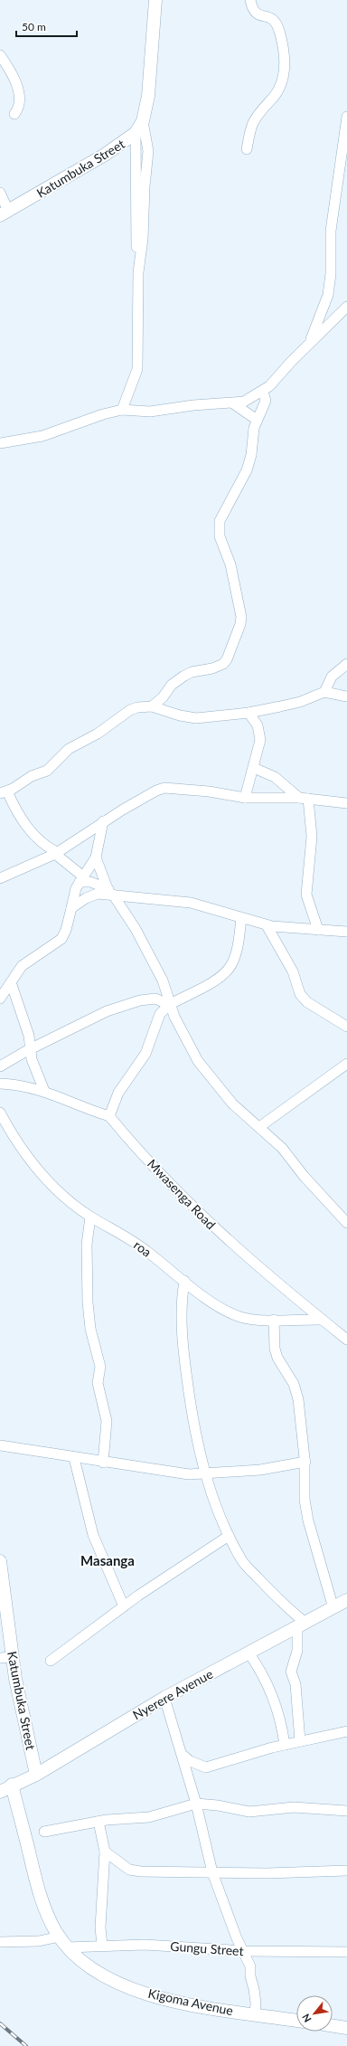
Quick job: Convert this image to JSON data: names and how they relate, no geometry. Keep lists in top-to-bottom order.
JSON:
{
  "streets": {
    "main road": ["Katumbuka Street", "Nyerere Avenue", "Kigoma Avenue"],
    "street": ["Mwasenga Road", "roa", "Gungu Street"]
  },
  "crossings": [
    ["Katumbuka Street", "Nyerere Avenue"],
    ["Mwasenga Road", "roa"],
    ["Nyerere Avenue", "Kigoma Avenue"],
    ["Gungu Street", "Kigoma Avenue"]
  ],
  "districts": ["Masanga"],
  "scale_bar": "50 m",
  "north": "bottom left"
}
